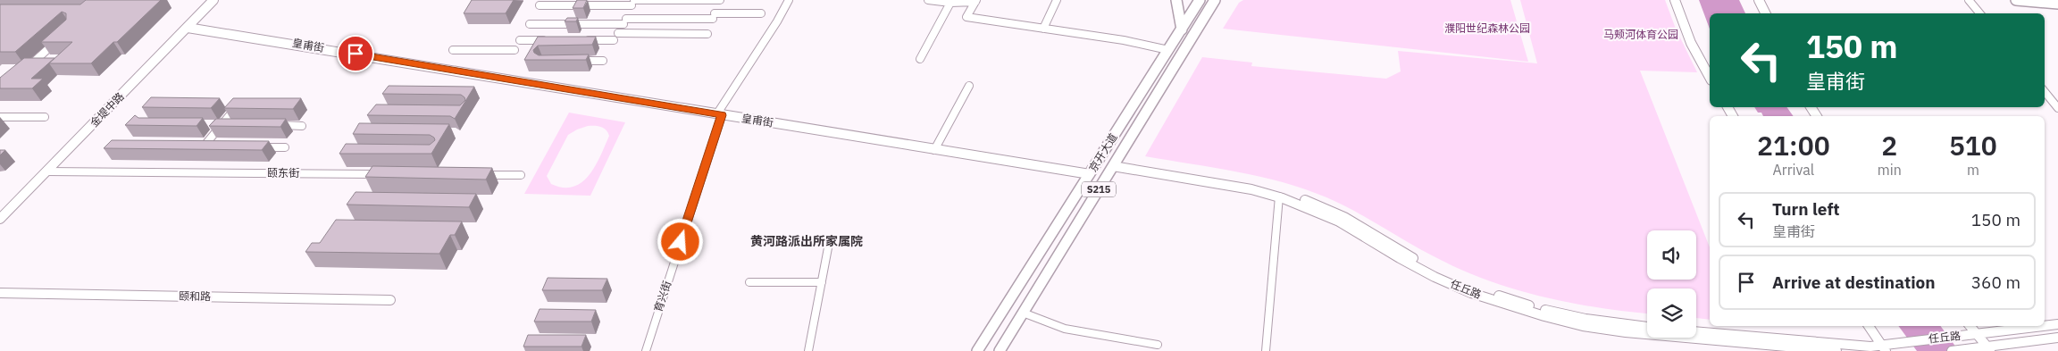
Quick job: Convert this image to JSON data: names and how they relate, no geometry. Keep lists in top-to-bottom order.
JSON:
{
  "streets": {
    "main road": ["京开大道", "S215"],
    "street": [
      "皇甫街",
      "金堤中路",
      "颐东街",
      "任丘路",
      "颐和路",
      "育兴街"
    ]
  },
  "crossings": [
    ["皇甫街", "金堤中路"],
    ["皇甫街", "京开大道"],
    ["皇甫街", "育兴街"],
    ["金堤中路", "颐东街"],
    ["京开大道", "任丘路"]
  ],
  "districts": ["黄河路派出所家属院"],
  "parks": ["濮阳世纪森林公园", "马颊河体育公园"],
  "page": {
    "turn": ["150 m", "皇甫街"],
    "eta": [
      "21:00",
      "Arrival",
      "2",
      "min",
      "510",
      "m"
    ],
    "list": [
      {
        "name": "Turn left",
        "note": "皇甫街",
        "value": "150 m"
      },
      {
        "name": "Arrive at destination",
        "value": "360 m"
      }
    ]
  }
}
